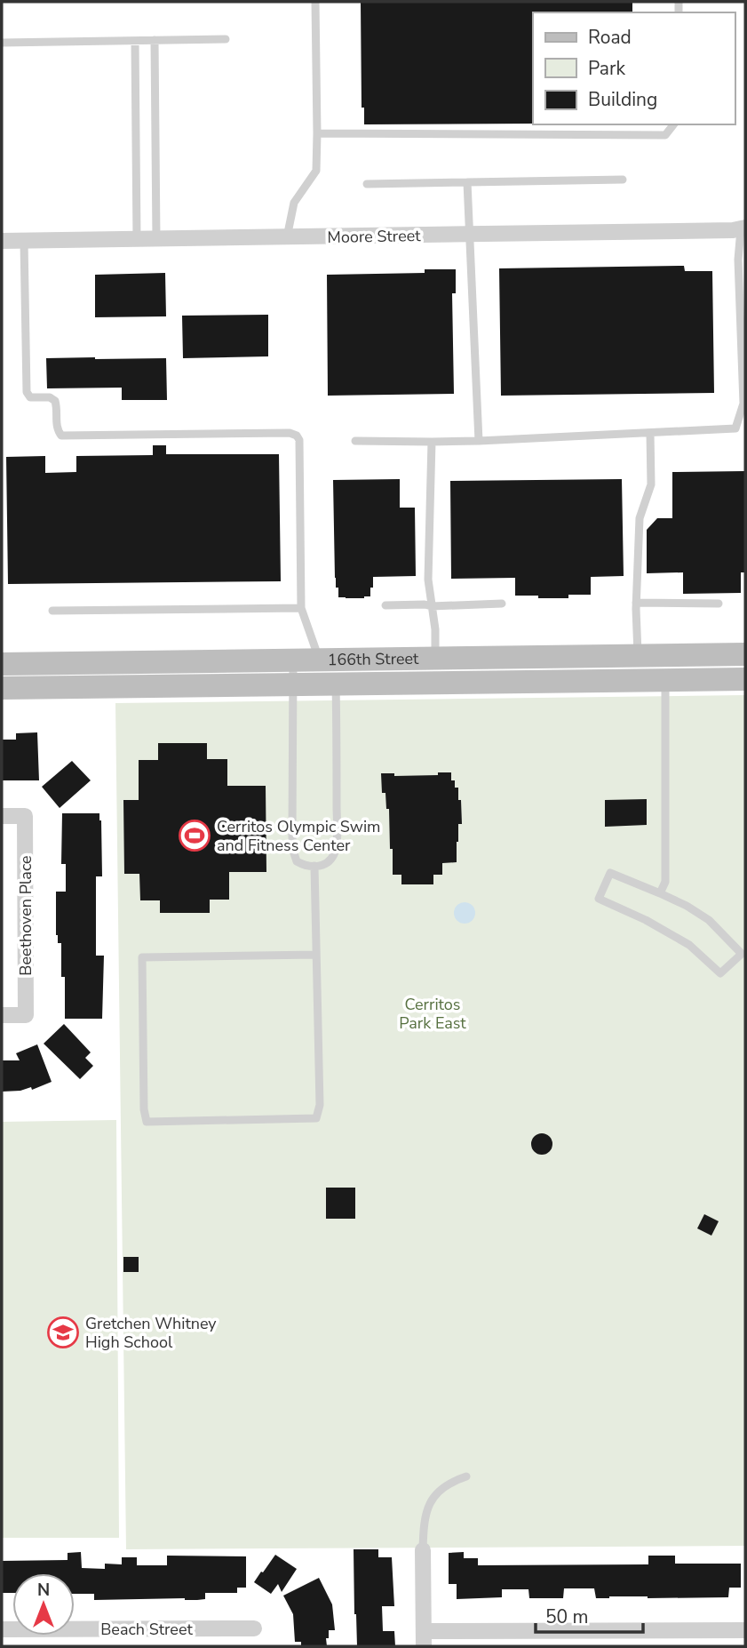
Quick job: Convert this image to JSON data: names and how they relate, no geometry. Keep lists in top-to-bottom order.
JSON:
{
  "streets": {
    "street": [
      "Moore Street",
      "166th Street",
      "Beethoven Place",
      "Beach Street"
    ]
  },
  "parks": ["Cerritos Park East"],
  "places": {
    "sports": ["Cerritos Olympic Swim and Fitness Center"],
    "school or university": ["Gretchen Whitney High School"]
  },
  "legend": ["Road", "Park", "Building"],
  "scale_bar": "50 m",
  "north": "top"
}
